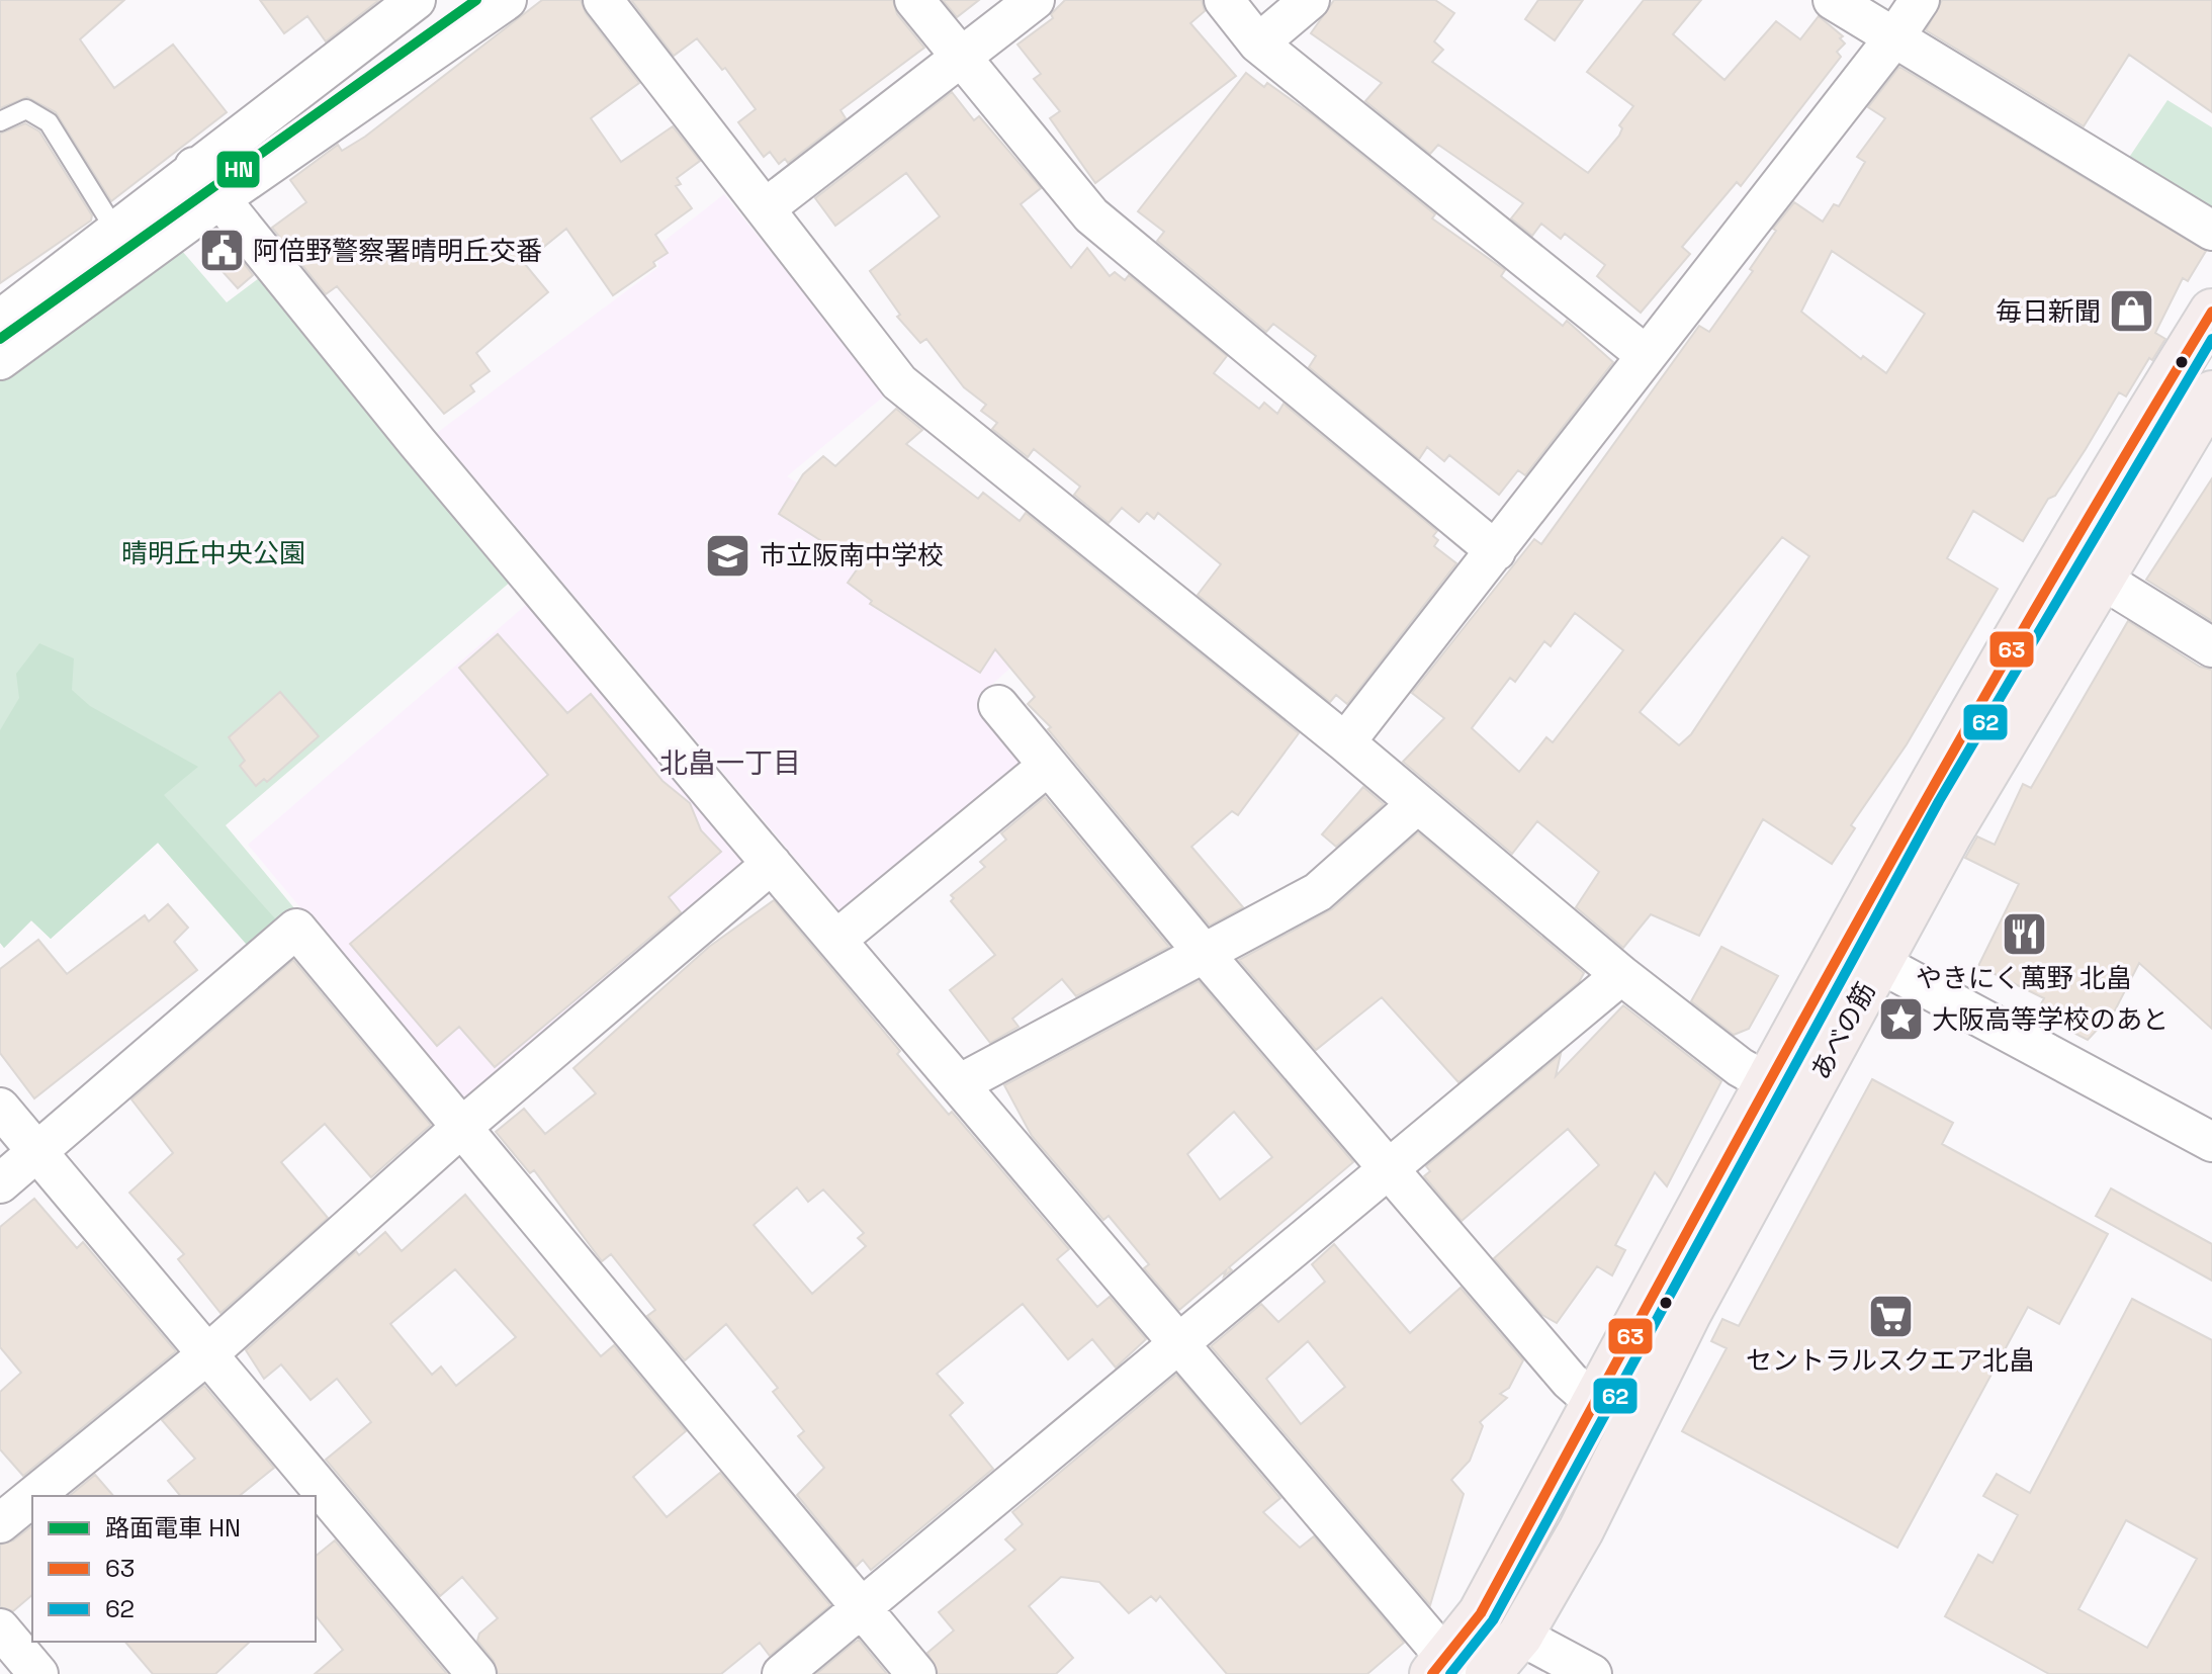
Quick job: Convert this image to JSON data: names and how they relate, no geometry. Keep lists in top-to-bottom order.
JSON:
{
  "streets": {
    "main road": ["あべの筋"]
  },
  "districts": ["北畠一丁目"],
  "parks": ["晴明丘中央公園"],
  "places": {
    "public building": ["阿倍野警察署晴明丘交番"],
    "shop": ["毎日新聞"],
    "school or university": ["市立阪南中学校"],
    "restaurant": ["やきにく萬野 北畠"],
    "place": ["大阪高等学校のあと"],
    "supermarket": ["セントラルスクエア北畠"]
  },
  "lines": ["tram line HN", "transit line 63", "transit line 62"],
  "legend": ["路面電車 HN", "63", "62"]
}
